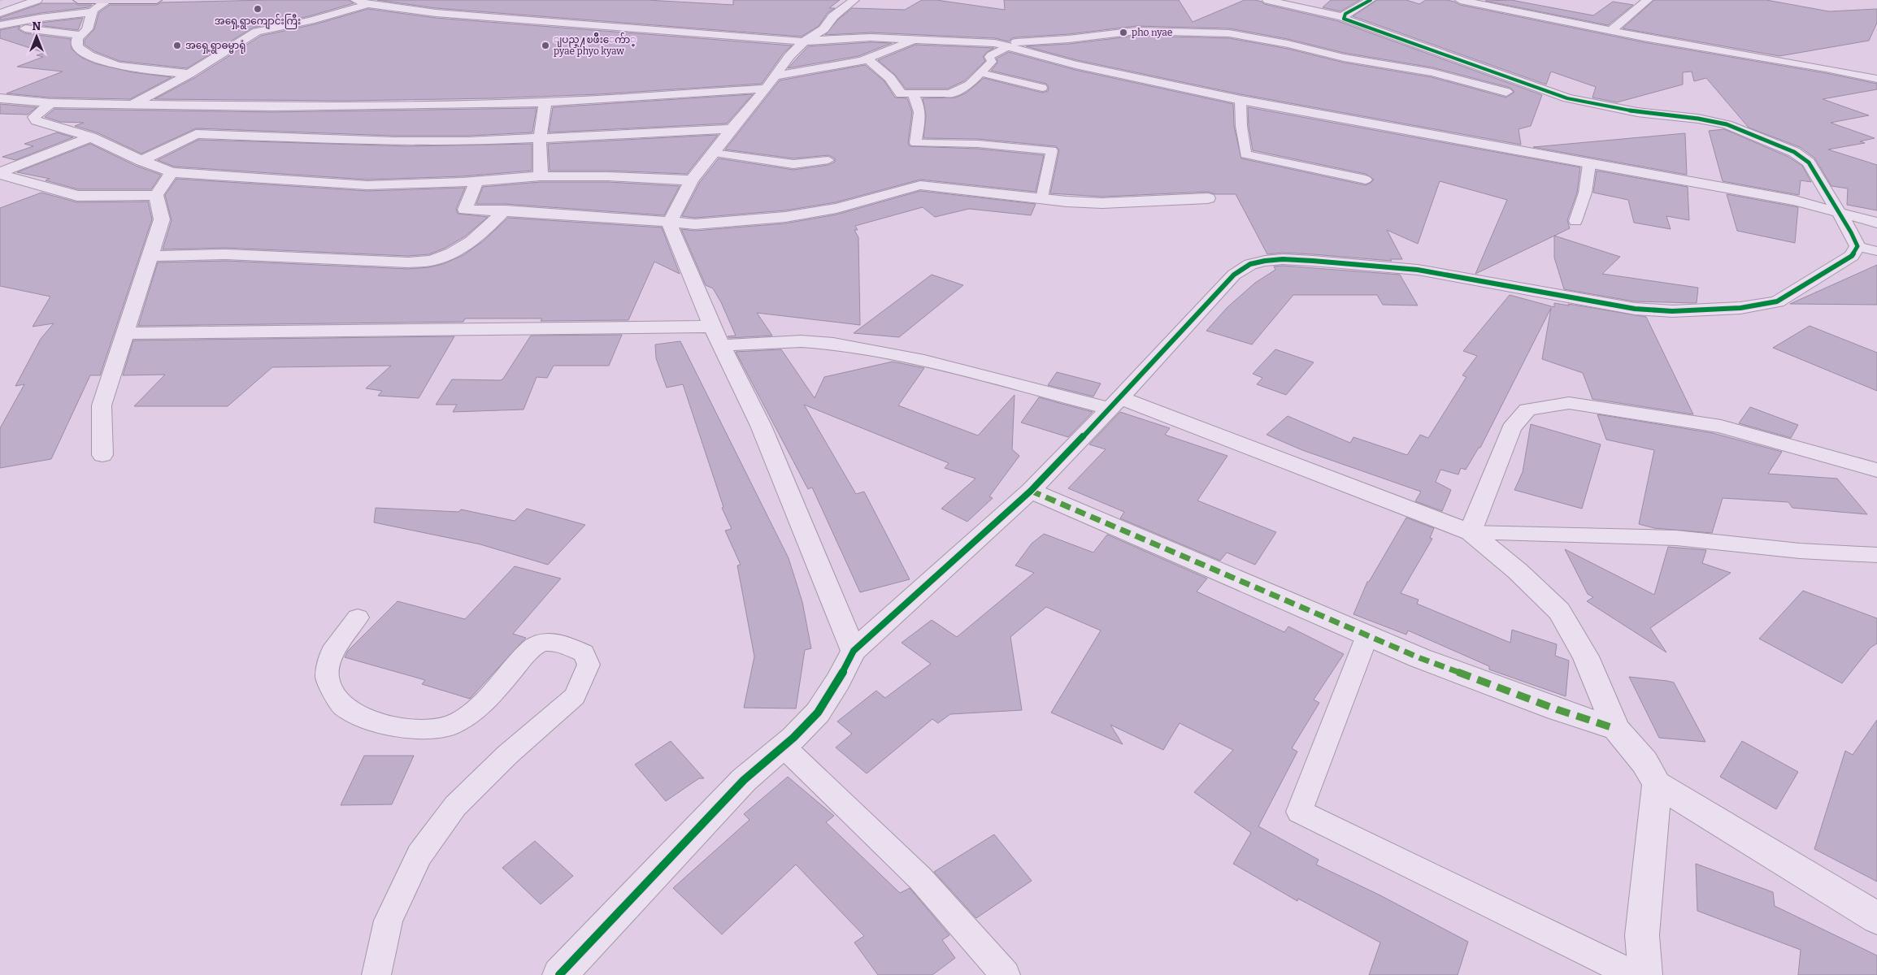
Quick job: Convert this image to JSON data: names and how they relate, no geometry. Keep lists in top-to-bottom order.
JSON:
{
  "places": [
    "အရှေ့ရွာကျောင်းကြီး",
    "pho nyae",
    "အရှေ့ရွာဓမ္မာရုံ",
    "ျပည္႔ၿဖိဳးေက်ာ္ pyae phyo kyaw"
  ],
  "north": "top"
}
